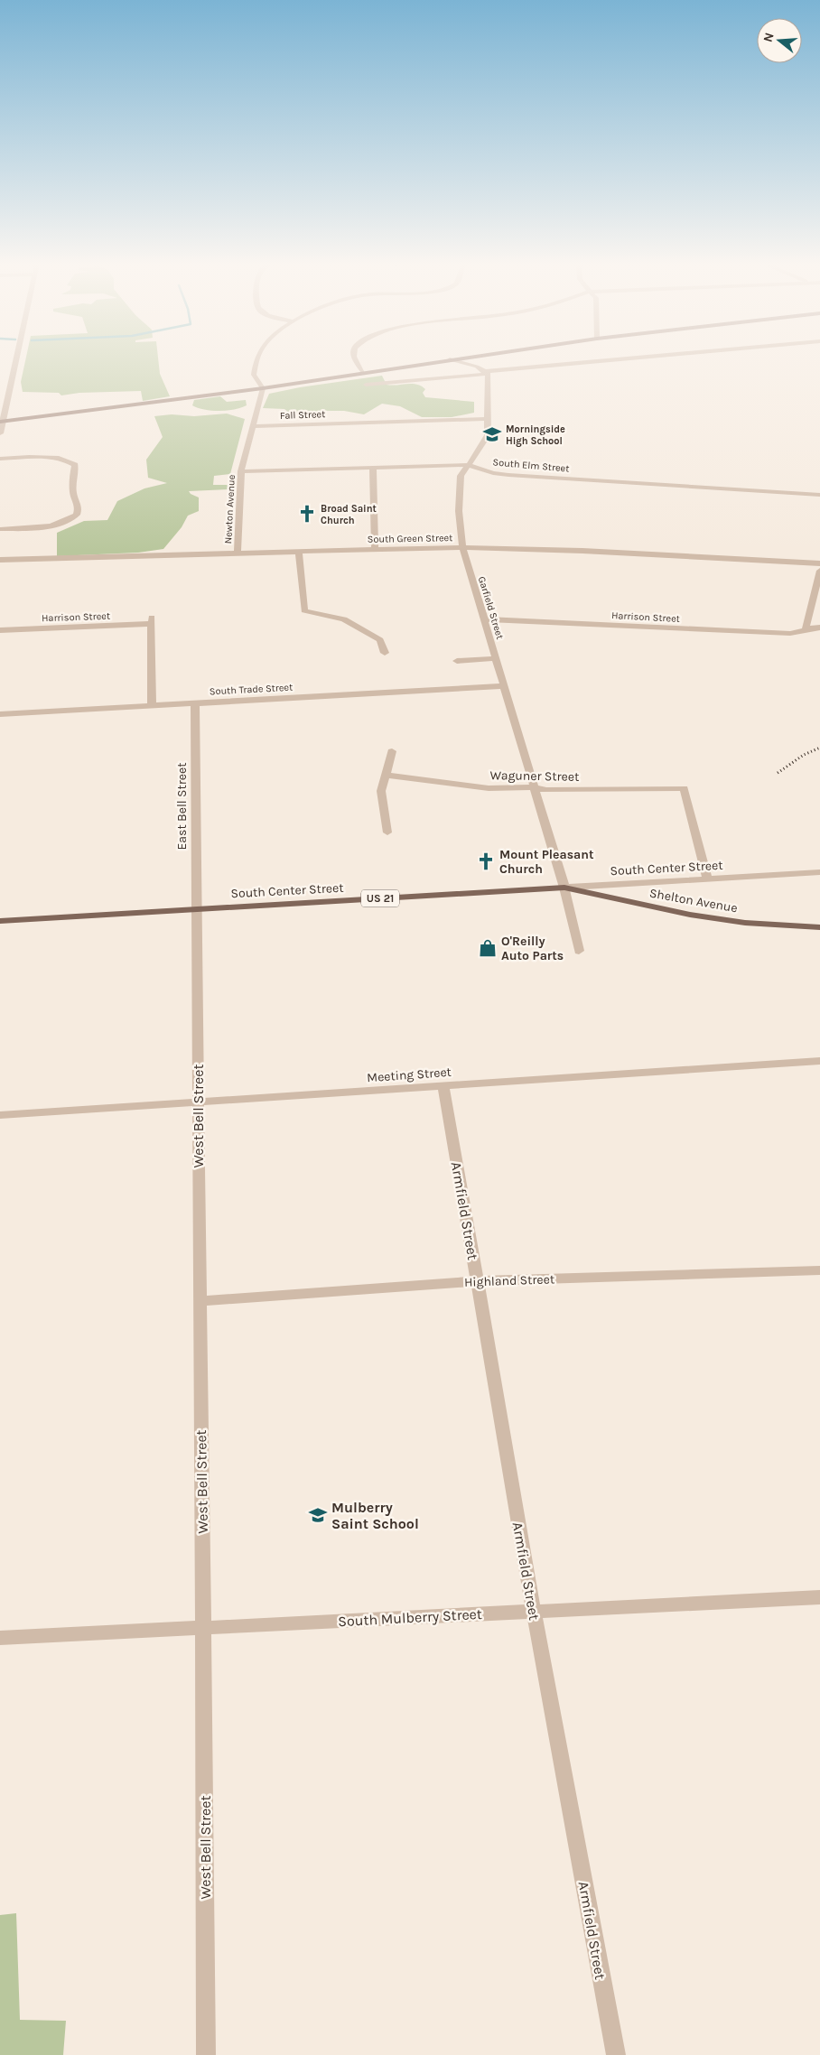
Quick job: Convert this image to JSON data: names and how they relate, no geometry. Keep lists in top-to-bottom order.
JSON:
{
  "streets": {
    "main road": ["South Center Street", "US 21", "Shelton Avenue"],
    "street": [
      "Fall Street",
      "South Elm Street",
      "Newton Avenue",
      "South Green Street",
      "Garfield Street",
      "Harrison Street",
      "South Trade Street",
      "Waguner Street",
      "East Bell Street",
      "Meeting Street",
      "West Bell Street",
      "Armfield Street",
      "Highland Street",
      "South Mulberry Street"
    ]
  },
  "crossings": [
    ["Fall Street", "Newton Avenue"],
    ["Fall Street", "Garfield Street"],
    ["South Elm Street", "Newton Avenue"],
    ["South Elm Street", "Garfield Street"],
    ["Newton Avenue", "South Green Street"],
    ["South Green Street", "Garfield Street"],
    ["Garfield Street", "Harrison Street"],
    ["Garfield Street", "South Trade Street"],
    ["Garfield Street", "Waguner Street"],
    ["Garfield Street", "South Center Street"],
    ["Garfield Street", "Shelton Avenue"],
    ["Harrison Street", "South Trade Street"],
    ["South Trade Street", "East Bell Street"],
    ["Waguner Street", "South Center Street"],
    ["East Bell Street", "South Center Street"],
    ["East Bell Street", "West Bell Street"],
    ["South Center Street", "Shelton Avenue"],
    ["South Center Street", "West Bell Street"],
    ["Meeting Street", "West Bell Street"],
    ["Meeting Street", "Armfield Street"],
    ["West Bell Street", "Highland Street"],
    ["West Bell Street", "South Mulberry Street"],
    ["Armfield Street", "Highland Street"],
    ["Armfield Street", "South Mulberry Street"]
  ],
  "places": {
    "school or university": ["Morningside High School", "Mulberry Saint School"],
    "church": ["Broad Saint Church", "Mount Pleasant Church"],
    "shop": ["O'Reilly Auto Parts"]
  },
  "north": "left"
}
